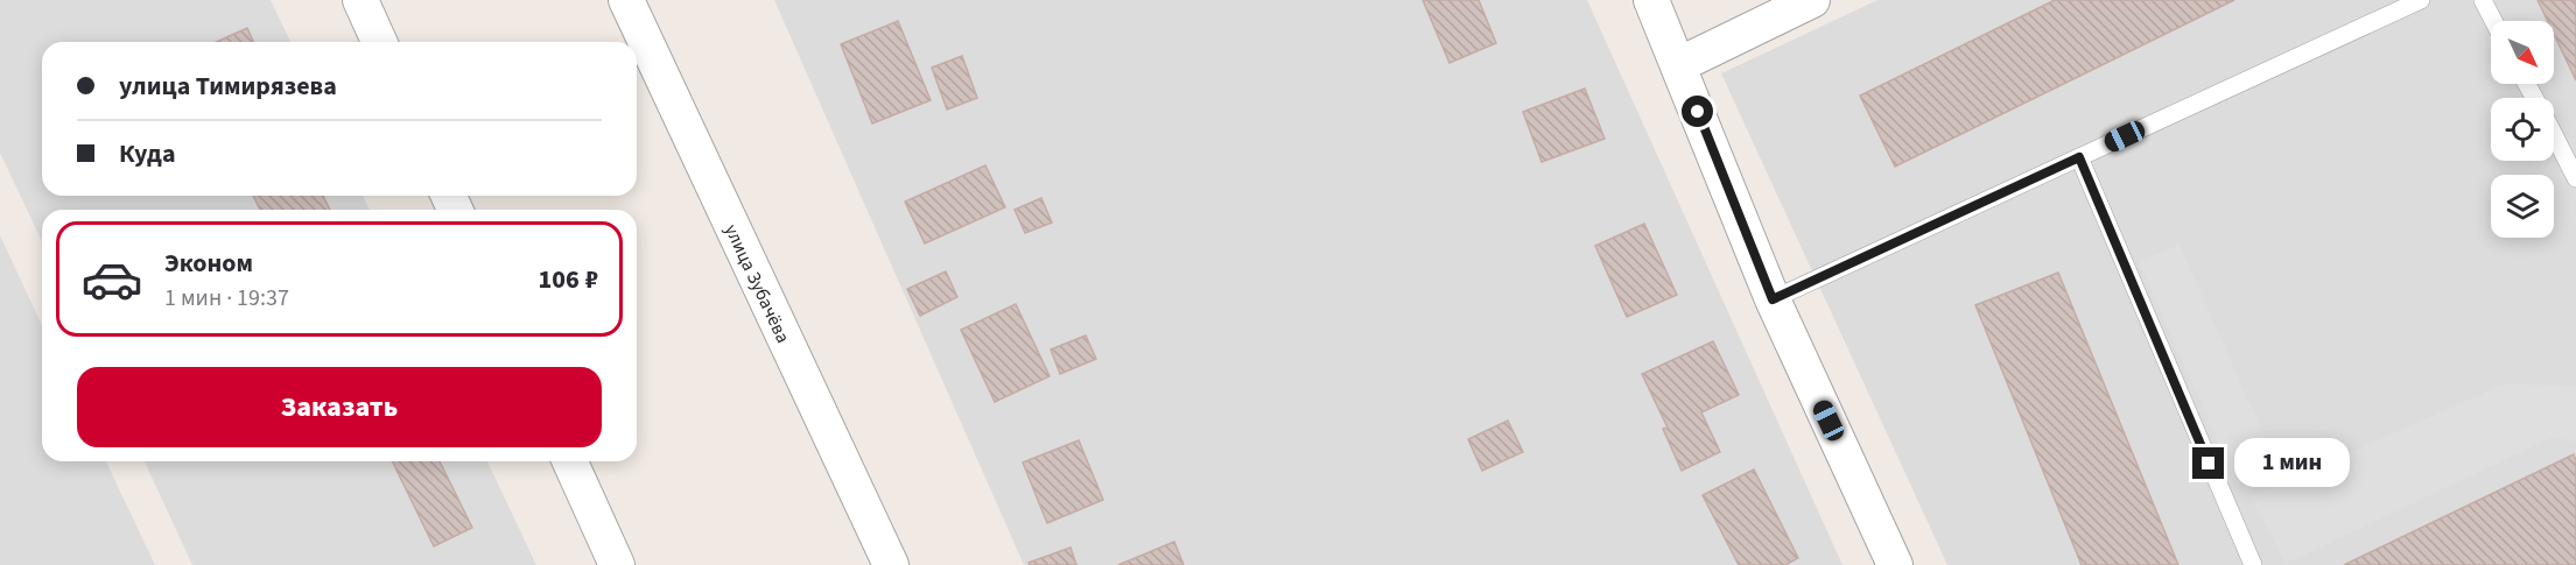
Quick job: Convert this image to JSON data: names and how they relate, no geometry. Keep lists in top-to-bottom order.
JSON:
{
  "streets": {
    "street": ["улица Зубачёва"]
  },
  "north": "bottom right",
  "page": {
    "banner": ["улица Тимирязева", "Куда"],
    "list": [
      {
        "name": "Эконом",
        "note": "1 мин · 19:37",
        "value": "106 ₽"
      }
    ],
    "buttons": "Заказать",
    "bubble": "1 мин"
  }
}
